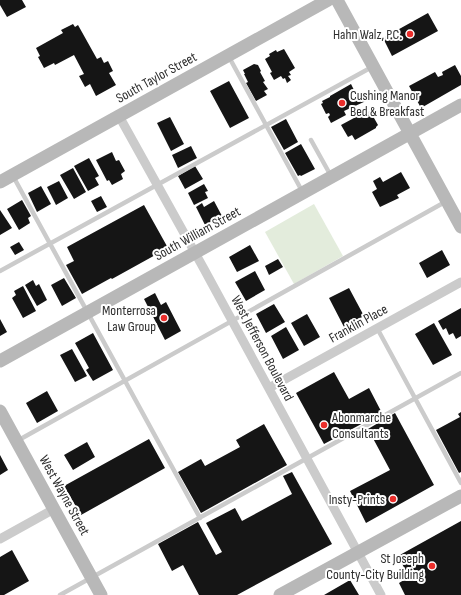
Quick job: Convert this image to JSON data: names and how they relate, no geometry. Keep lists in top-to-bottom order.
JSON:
{
  "streets": {
    "street": [
      "South Taylor Street",
      "South William Street",
      "Franklin Place",
      "West Jefferson Boulevard",
      "West Wayne Street"
    ]
  },
  "crossings": [
    ["South Taylor Street", "West Jefferson Boulevard"],
    ["South William Street", "West Jefferson Boulevard"],
    ["Franklin Place", "West Jefferson Boulevard"]
  ],
  "places": [
    "Hahn Walz, P.C.",
    "Cushing Manor Bed & Breakfast",
    "Monterrosa Law Group",
    "Abonmarche Consultants",
    "Insty-Prints",
    "St Joseph County-City Building"
  ]
}
